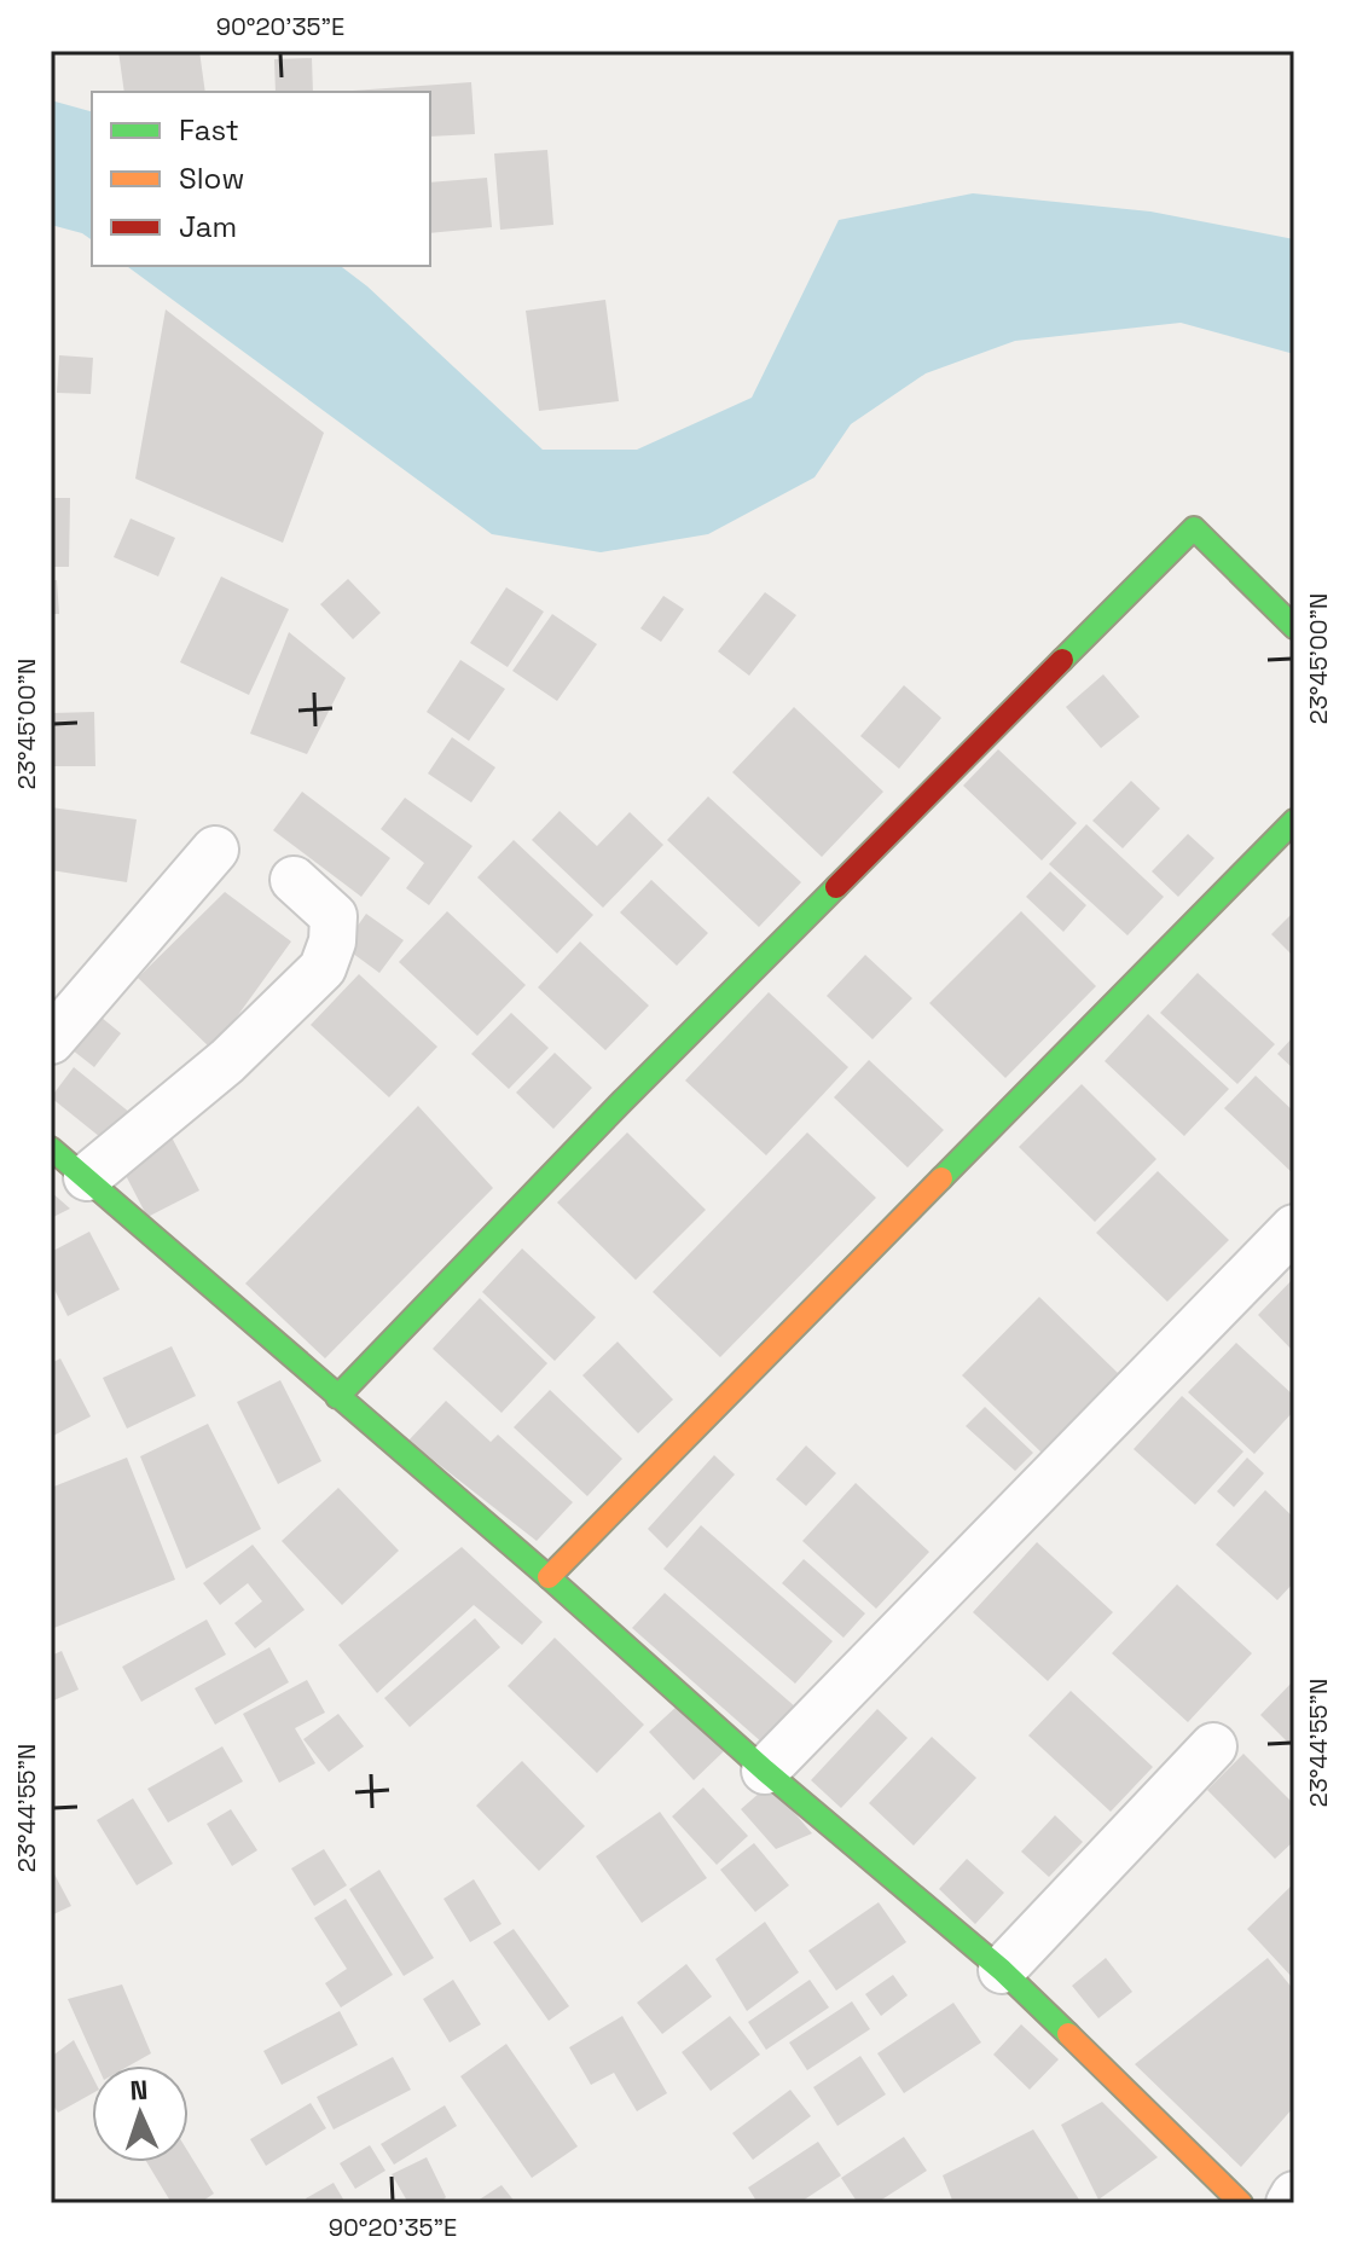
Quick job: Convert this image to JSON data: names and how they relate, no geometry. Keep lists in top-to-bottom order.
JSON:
{
  "legend": ["Fast", "Slow", "Jam"],
  "north": "top",
  "coordinates": ["90°20'35\"E", "23°45'00\"N", "23°44'55\"N"]
}
